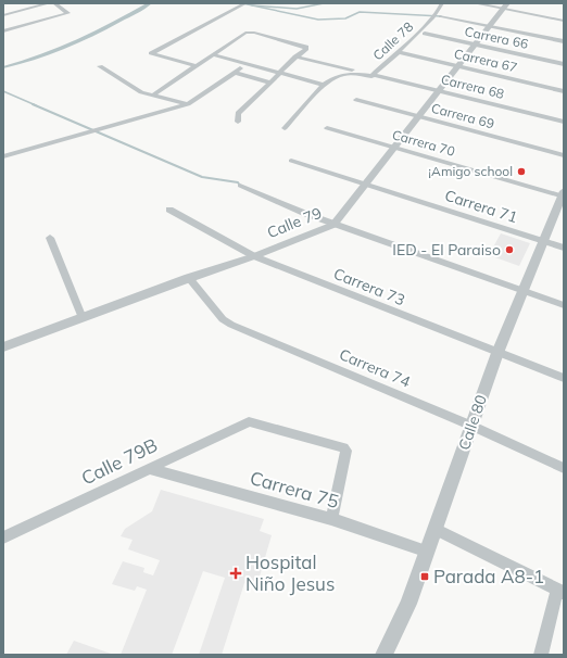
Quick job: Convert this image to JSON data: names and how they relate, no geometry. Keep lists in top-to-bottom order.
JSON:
{
  "streets": {
    "street": [
      "Carrera 66",
      "Calle 78",
      "Carrera 67",
      "Carrera 68",
      "Carrera 69",
      "Carrera 70",
      "Carrera 71",
      "Calle 79",
      "Carrera 73",
      "Carrera 74",
      "Calle 80",
      "Calle 79B",
      "Carrera 75"
    ]
  },
  "crossings": [
    ["Carrera 66", "Calle 79"],
    ["Calle 78", "Carrera 68"],
    ["Carrera 67", "Calle 79"],
    ["Carrera 68", "Calle 79"],
    ["Carrera 69", "Calle 79"],
    ["Carrera 70", "Calle 79"],
    ["Carrera 70", "Calle 80"],
    ["Carrera 71", "Calle 79"],
    ["Carrera 71", "Calle 80"],
    ["Calle 79", "Carrera 73"],
    ["Calle 79", "Carrera 74"],
    ["Carrera 73", "Calle 80"],
    ["Carrera 74", "Calle 80"],
    ["Calle 80", "Carrera 75"],
    ["Calle 79B", "Carrera 75"]
  ],
  "places": {
    "other": ["¡Amigo school", "IED - El Paraiso"],
    "health": ["Hospital Niño Jesus"],
    "transit": ["Parada A8-1"]
  }
}
